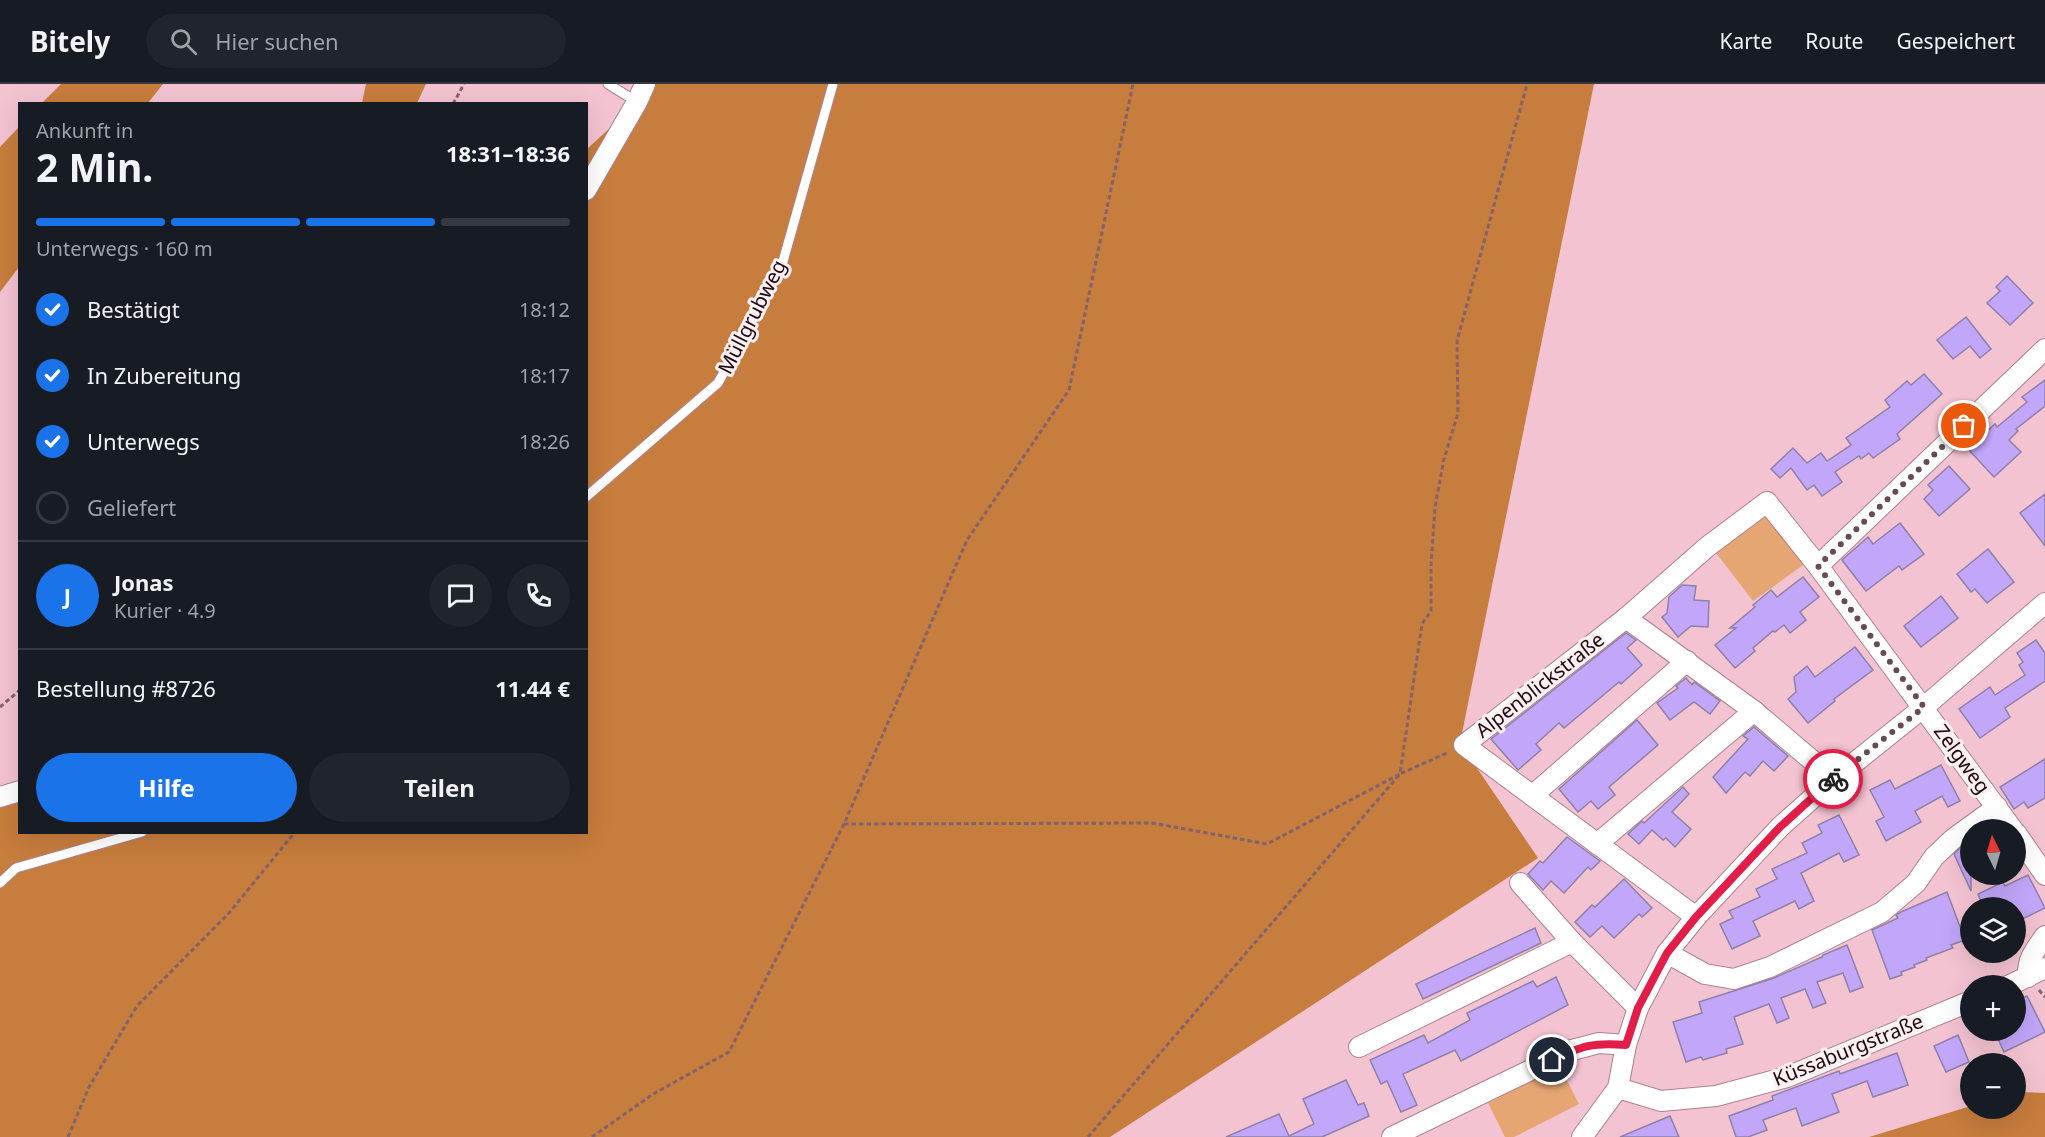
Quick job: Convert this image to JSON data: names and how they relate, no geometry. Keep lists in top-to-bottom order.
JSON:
{
  "streets": {
    "street": ["Alpenblickstraße", "Zelgweg", "Küssaburgstraße"],
    "lane": ["Müllgrubweg"]
  },
  "crossings": [
    ["Alpenblickstraße", "Zelgweg"]
  ],
  "north": "top",
  "page": {
    "header": "Bitely",
    "search": "Hier suchen",
    "nav": ["Karte", "Route", "Gespeichert"],
    "heading": ["2 Min.", "Ankunft in", "18:31–18:36"],
    "panel": [
      "Jonas",
      "Kurier · 4.9",
      "Bestellung #8726",
      "11.44 €"
    ],
    "bar": "Unterwegs · 160 m",
    "list": [
      ["Bestätigt", "18:12"],
      ["In Zubereitung", "18:17"],
      ["Unterwegs", "18:26"],
      "Geliefert"
    ],
    "round": "J",
    "buttons": ["Hilfe", "Teilen"],
    "map_buttons": ["+", "−"]
  }
}
